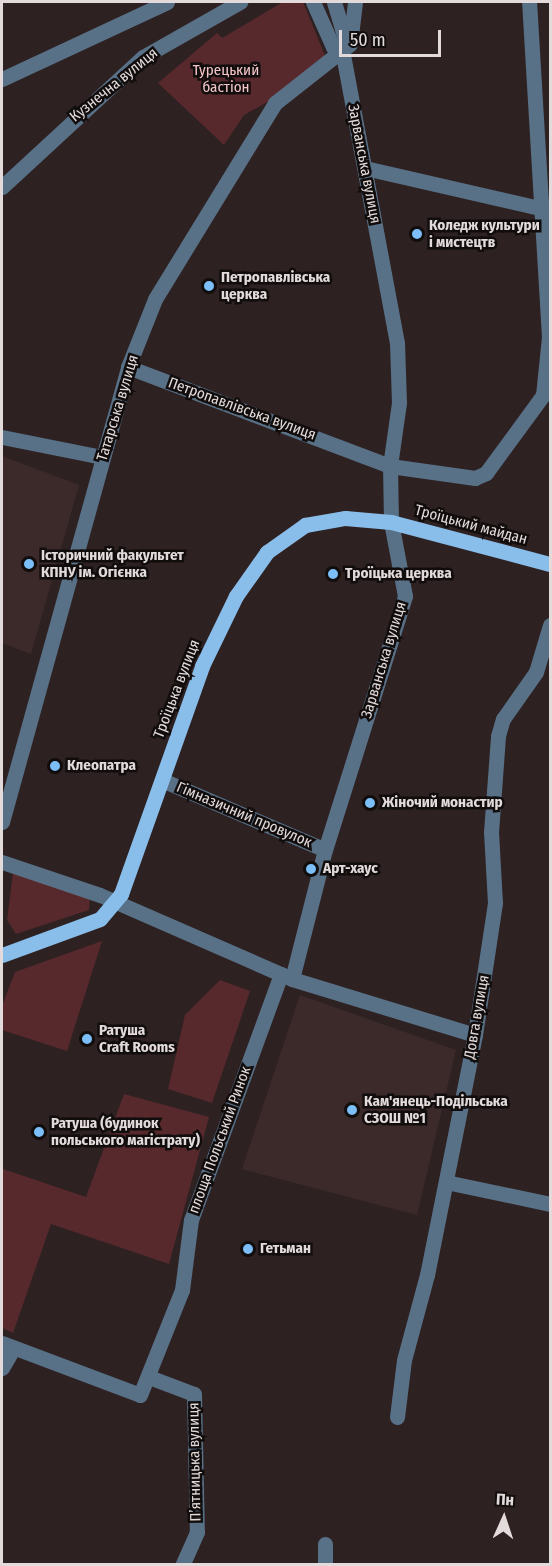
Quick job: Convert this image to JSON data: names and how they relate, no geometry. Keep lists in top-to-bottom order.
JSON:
{
  "streets": {
    "main road": ["Троїцький майдан", "Троїцька вулиця"],
    "street": [
      "Кузнечна вулиця",
      "Зарванська вулиця",
      "Татарська вулиця",
      "Петропавлівська вулиця",
      "Гімназичний провулок",
      "Довга вулиця",
      "площа Польський Ринок",
      "Пʼятницька вулиця"
    ]
  },
  "crossings": [
    ["Зарванська вулиця", "Татарська вулиця"],
    ["Зарванська вулиця", "Петропавлівська вулиця"],
    ["Зарванська вулиця", "Троїцький майдан"],
    ["Зарванська вулиця", "Троїцька вулиця"],
    ["Зарванська вулиця", "Гімназичний провулок"],
    ["Зарванська вулиця", "площа Польський Ринок"],
    ["Татарська вулиця", "Петропавлівська вулиця"],
    ["Троїцький майдан", "Троїцька вулиця"],
    ["Троїцька вулиця", "Гімназичний провулок"],
    ["площа Польський Ринок", "Пʼятницька вулиця"]
  ],
  "parks": ["Турецький бастіон"],
  "places": [
    "Коледж культури і мистецтв",
    "Петропавлівська церква",
    "Історичний факультет КПНУ ім. Огієнка",
    "Троїцька церква",
    "Клеопатра",
    "Жіночий монастир",
    "Арт-хаус",
    "Ратуша Craft Rooms",
    "Кам'янець-Подільська СЗОШ №1",
    "Ратуша (будинок польського магістрату)",
    "Гетьман"
  ],
  "scale_bar": "50 m",
  "north": "top"
}
